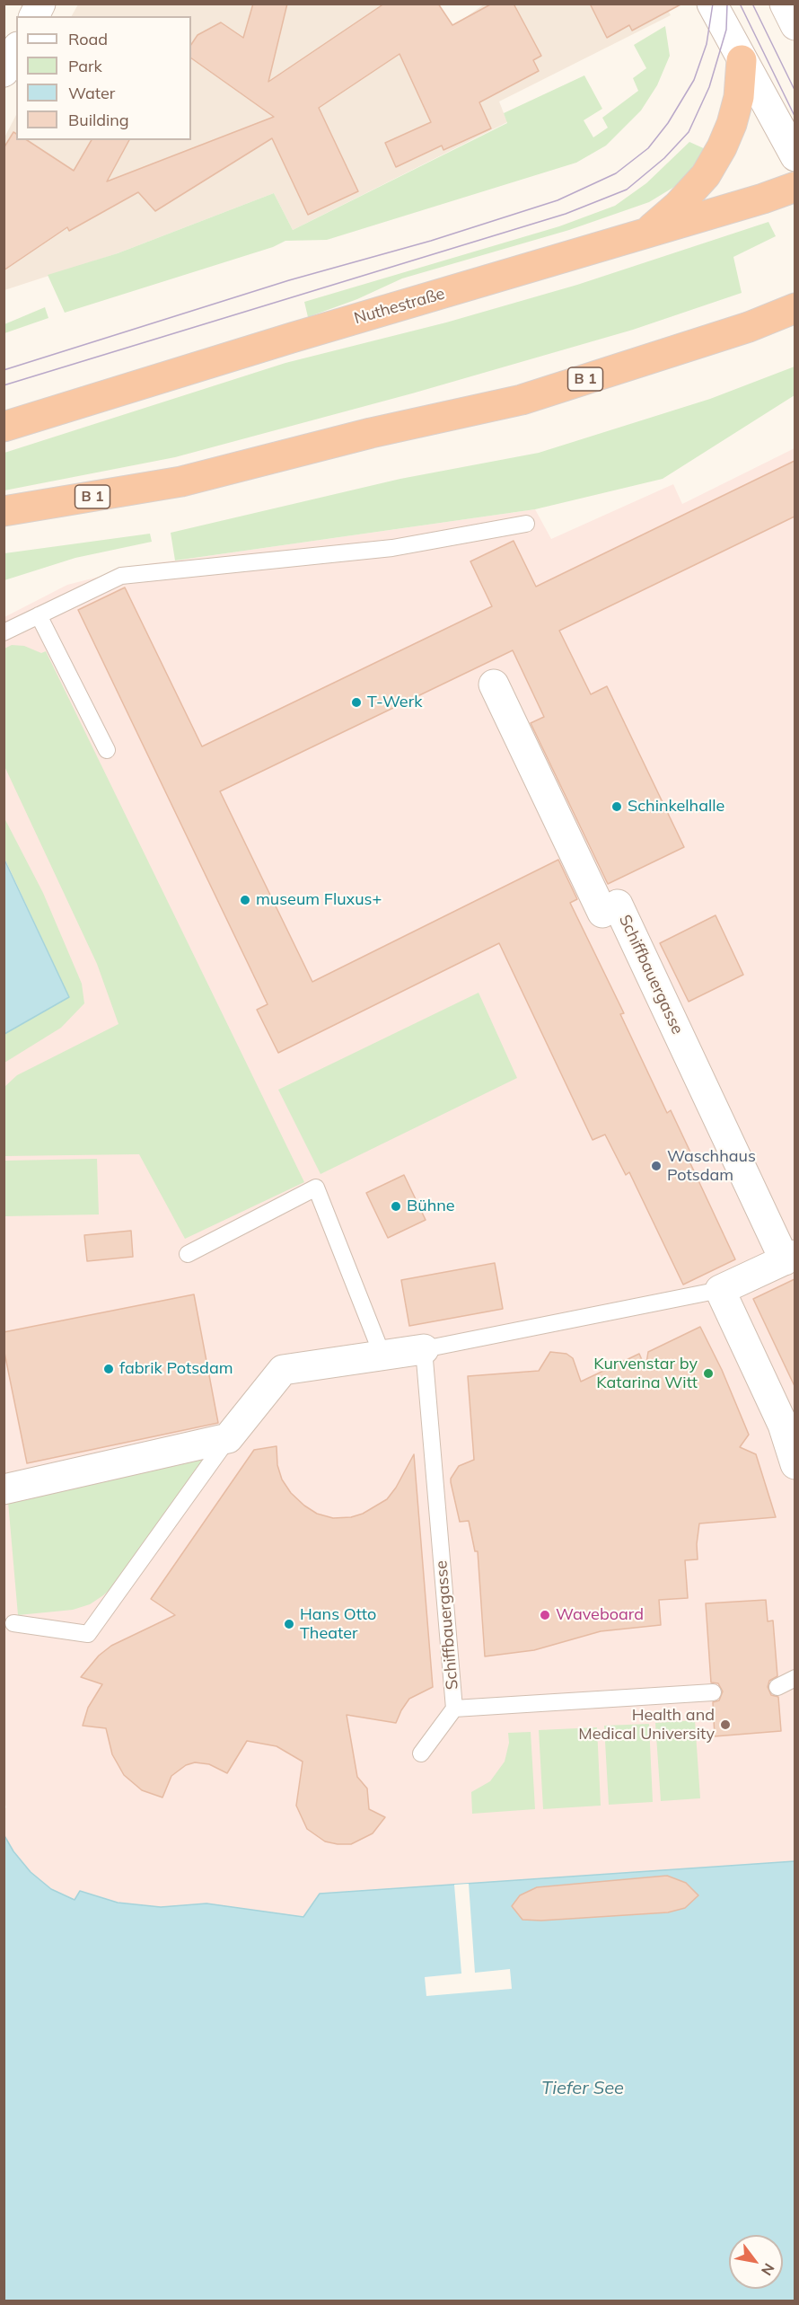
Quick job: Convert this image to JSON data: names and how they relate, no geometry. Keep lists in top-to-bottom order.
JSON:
{
  "streets": {
    "highway": ["Nuthestraße", "B 1"],
    "street": ["Schiffbauergasse"]
  },
  "water": ["Tiefer See"],
  "places": [
    "T-Werk",
    "Schinkelhalle",
    "museum Fluxus+",
    "Waschhaus Potsdam",
    "Bühne",
    "fabrik Potsdam",
    "Kurvenstar by Katarina Witt",
    "Waveboard",
    "Hans Otto Theater",
    "Health and Medical University"
  ],
  "legend": [
    "Road",
    "Park",
    "Water",
    "Building"
  ],
  "north": "bottom right"
}
